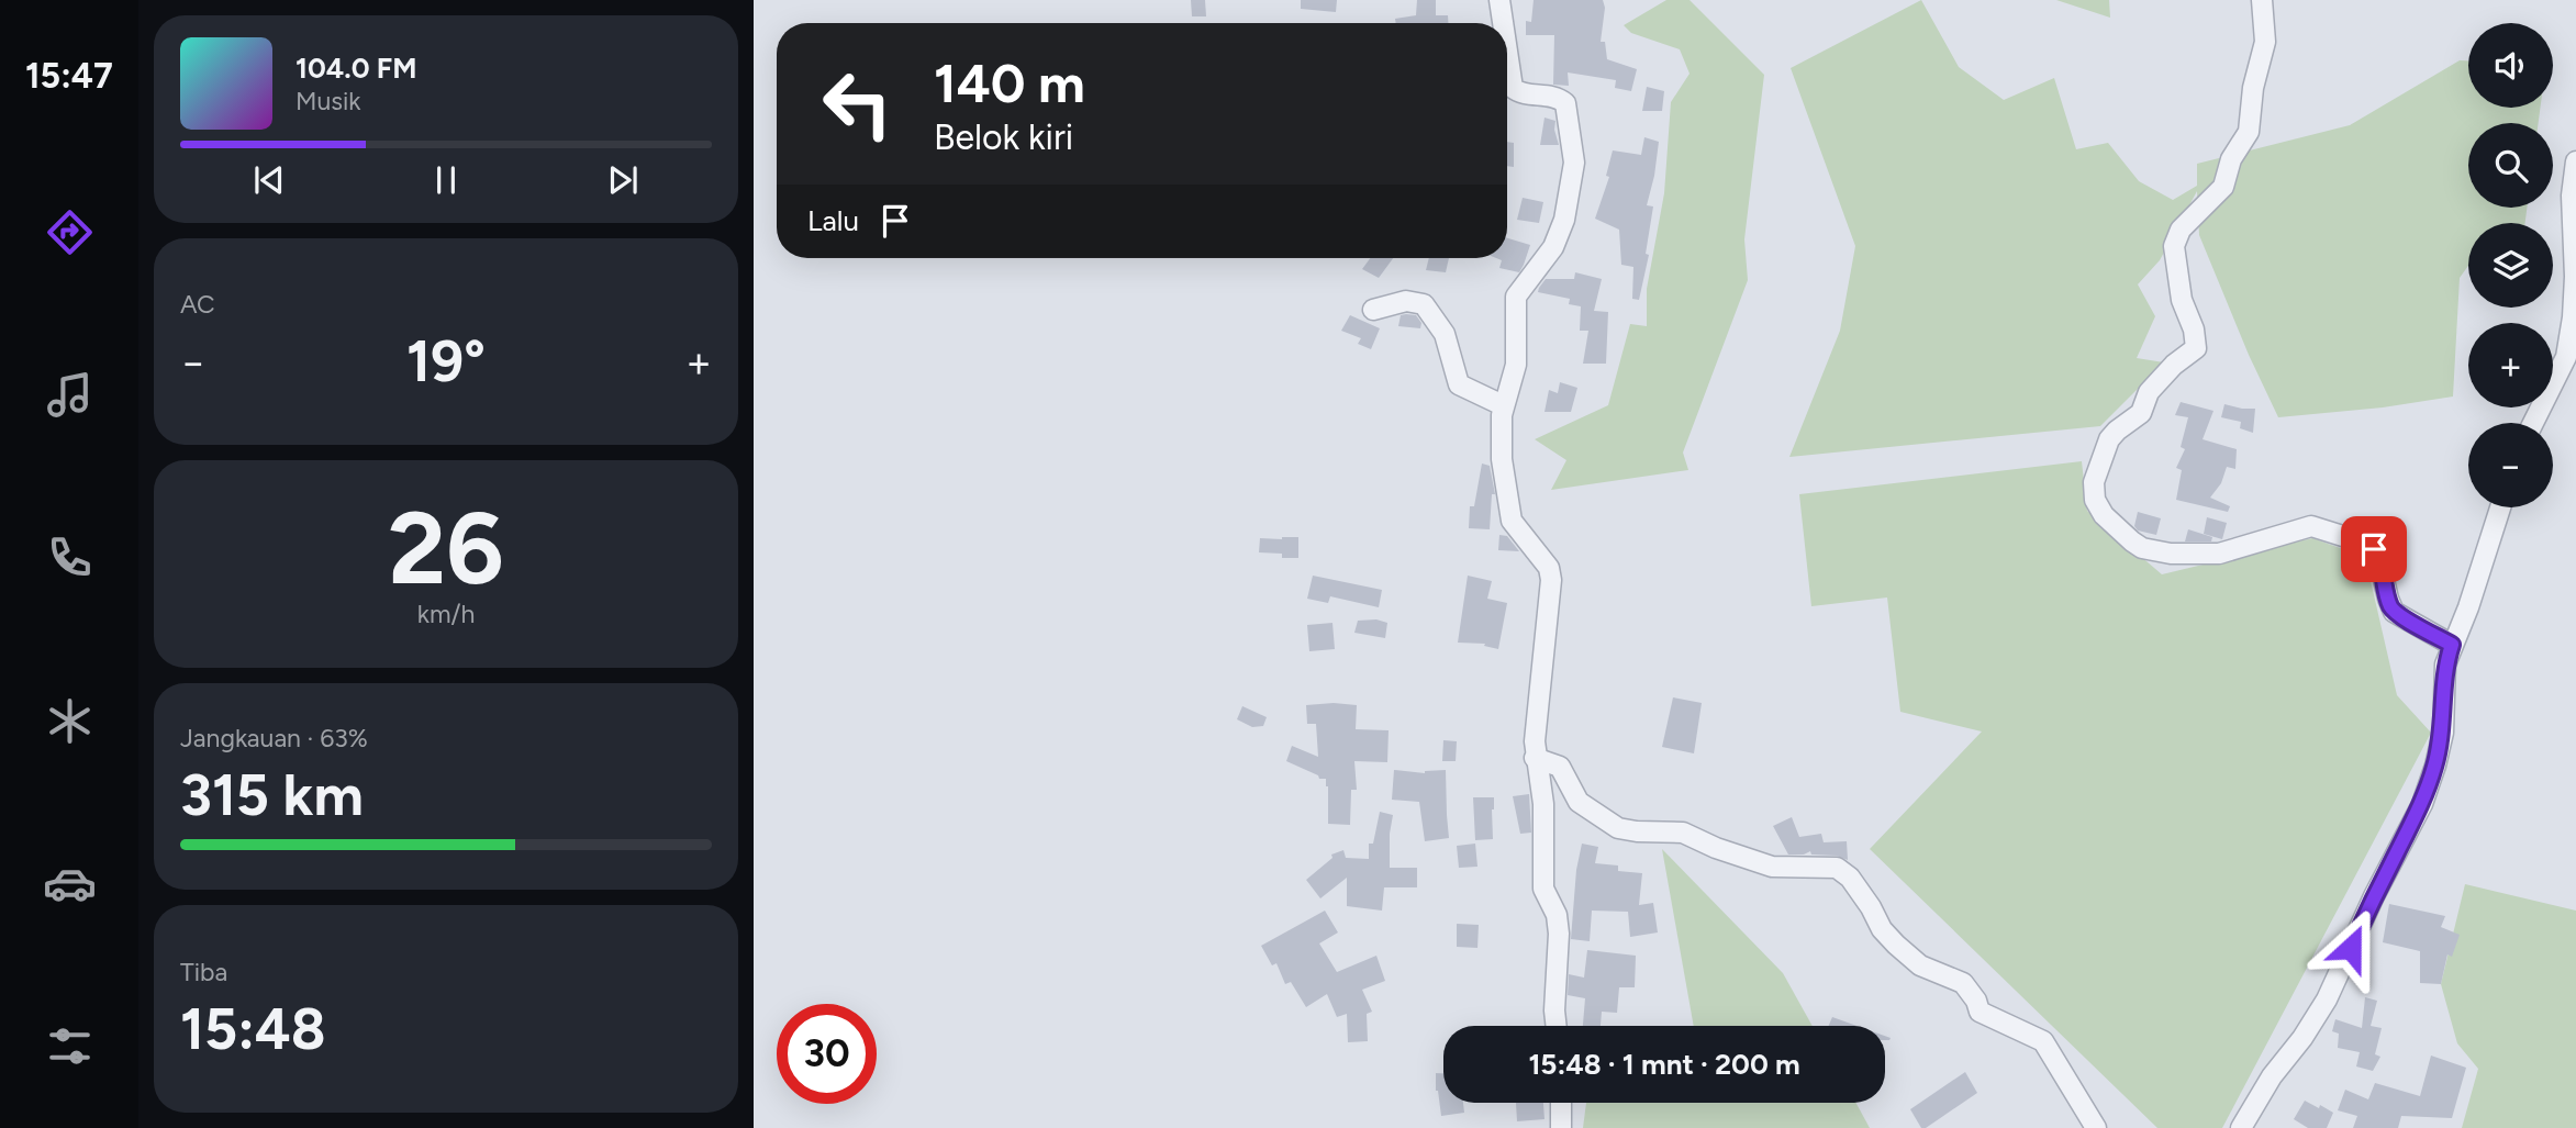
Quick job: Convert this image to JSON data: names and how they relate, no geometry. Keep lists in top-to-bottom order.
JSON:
{
  "page": {
    "tabs": "15:47",
    "map_buttons": ["+", "−"],
    "turn": ["140 m", "Belok kiri"],
    "song": ["104.0 FM", "Musik"],
    "then": "Lalu",
    "tile": [
      "AC",
      ["26", "km/h"],
      ["Jangkauan · 63%", "315 km"],
      ["Tiba", "15:48"]
    ],
    "heat": ["−", "19°", "+"],
    "limit": "30",
    "trip": "15:48 · 1 mnt · 200 m"
  }
}
